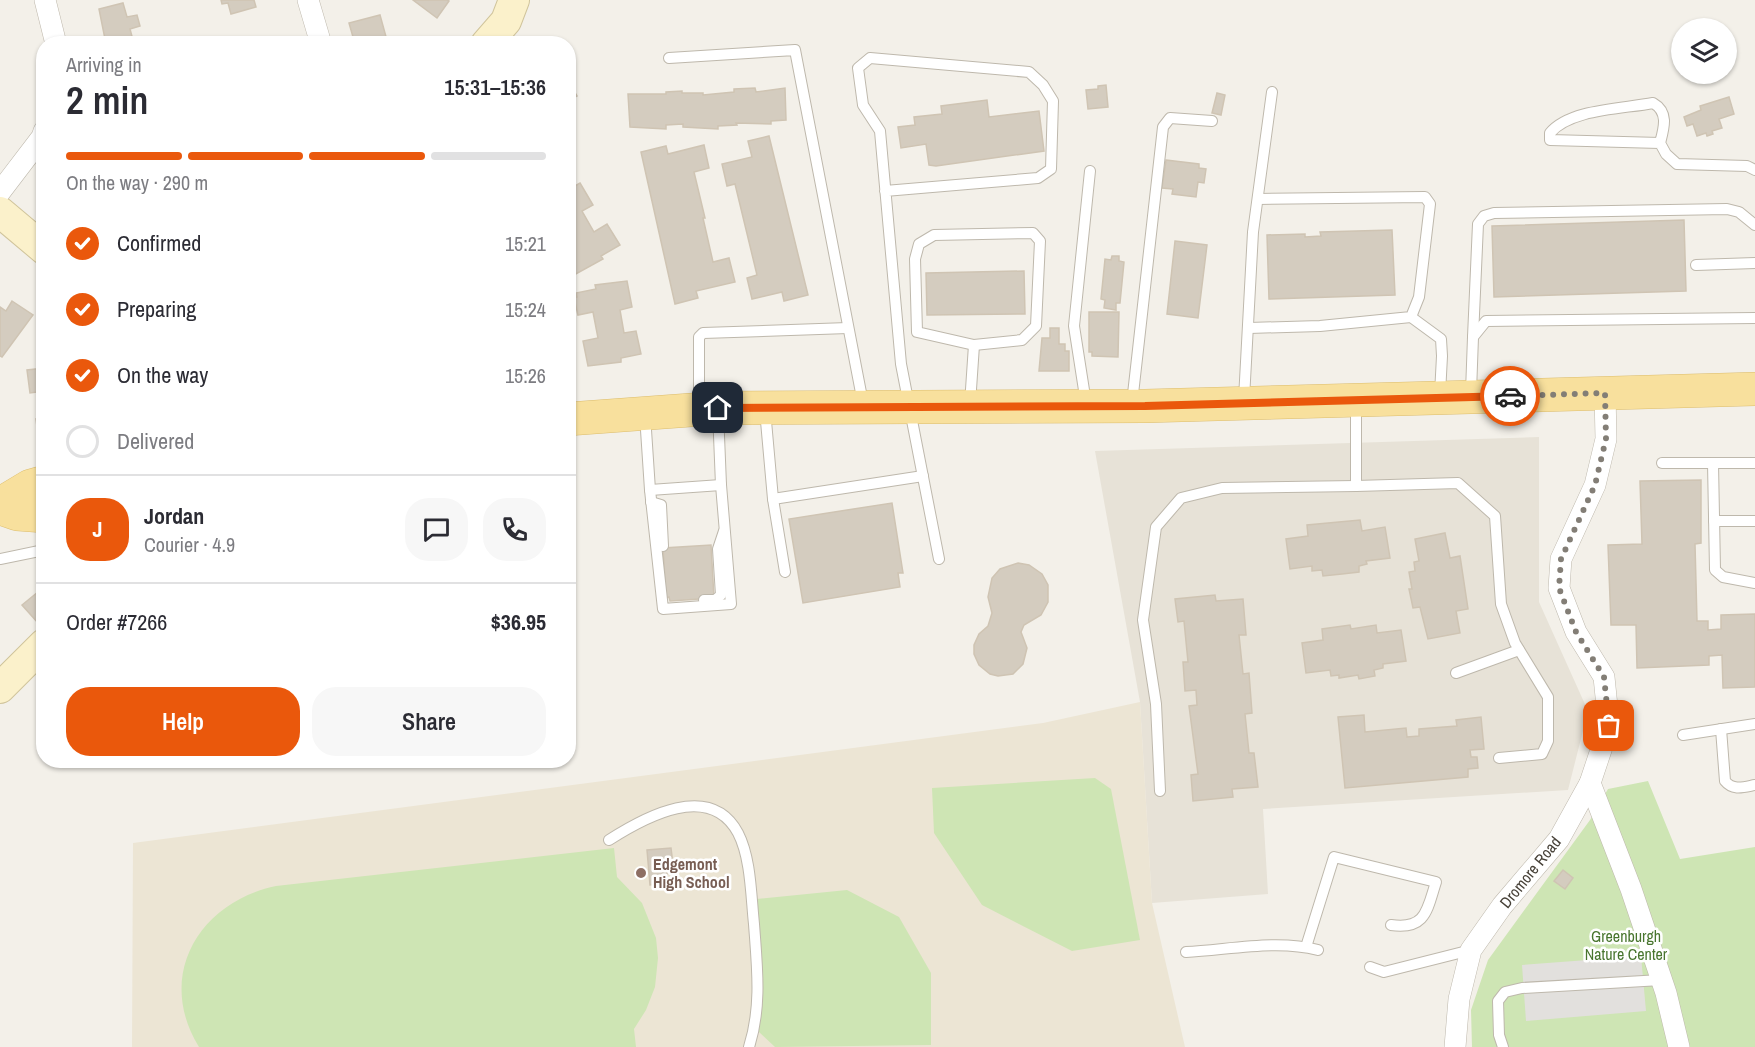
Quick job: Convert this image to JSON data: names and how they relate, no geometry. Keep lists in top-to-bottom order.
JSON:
{
  "streets": {
    "street": ["Dromore Road"]
  },
  "parks": ["Greenburgh Nature Center"],
  "places": ["Edgemont High School"],
  "page": {
    "heading": ["2 min", "Arriving in", "15:31–15:36"],
    "panel": [
      "Jordan",
      "Courier · 4.9",
      "Order #7266",
      "$36.95"
    ],
    "bar": "On the way · 290 m",
    "list": [
      ["Confirmed", "15:21"],
      ["Preparing", "15:24"],
      ["On the way", "15:26"],
      "Delivered"
    ],
    "round": "J",
    "buttons": ["Help", "Share"]
  }
}
